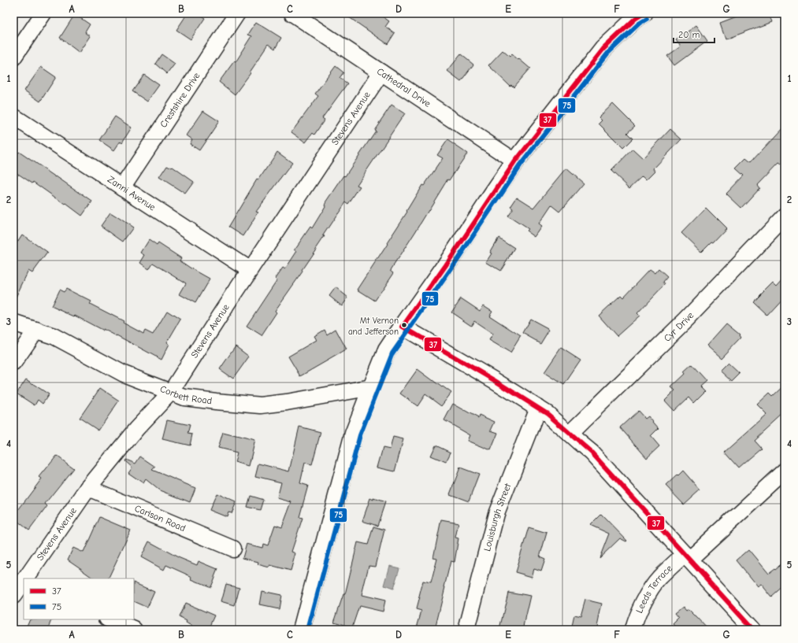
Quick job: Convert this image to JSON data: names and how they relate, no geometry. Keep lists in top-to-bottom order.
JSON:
{
  "streets": {
    "street": [
      "Cathedral Drive",
      "Crestshire Drive",
      "Stevens Avenue",
      "Zanni Avenue",
      "Cyr Drive",
      "Corbett Road",
      "Louisburgh Street",
      "Carlson Road",
      "Leeds Terrace"
    ]
  },
  "crossings": [
    ["Cathedral Drive", "Stevens Avenue"],
    ["Crestshire Drive", "Zanni Avenue"],
    ["Stevens Avenue", "Zanni Avenue"],
    ["Stevens Avenue", "Corbett Road"],
    ["Stevens Avenue", "Carlson Road"]
  ],
  "places": ["Mt Vernon and Jefferson"],
  "lines": ["transit line 37", "transit line 75"],
  "legend": ["37", "75"],
  "scale_bar": "20 m",
  "grid": {
    "columns": [
      "A",
      "B",
      "C",
      "D",
      "E",
      "F",
      "G"
    ],
    "rows": [
      "1",
      "2",
      "3",
      "4",
      "5"
    ]
  }
}
